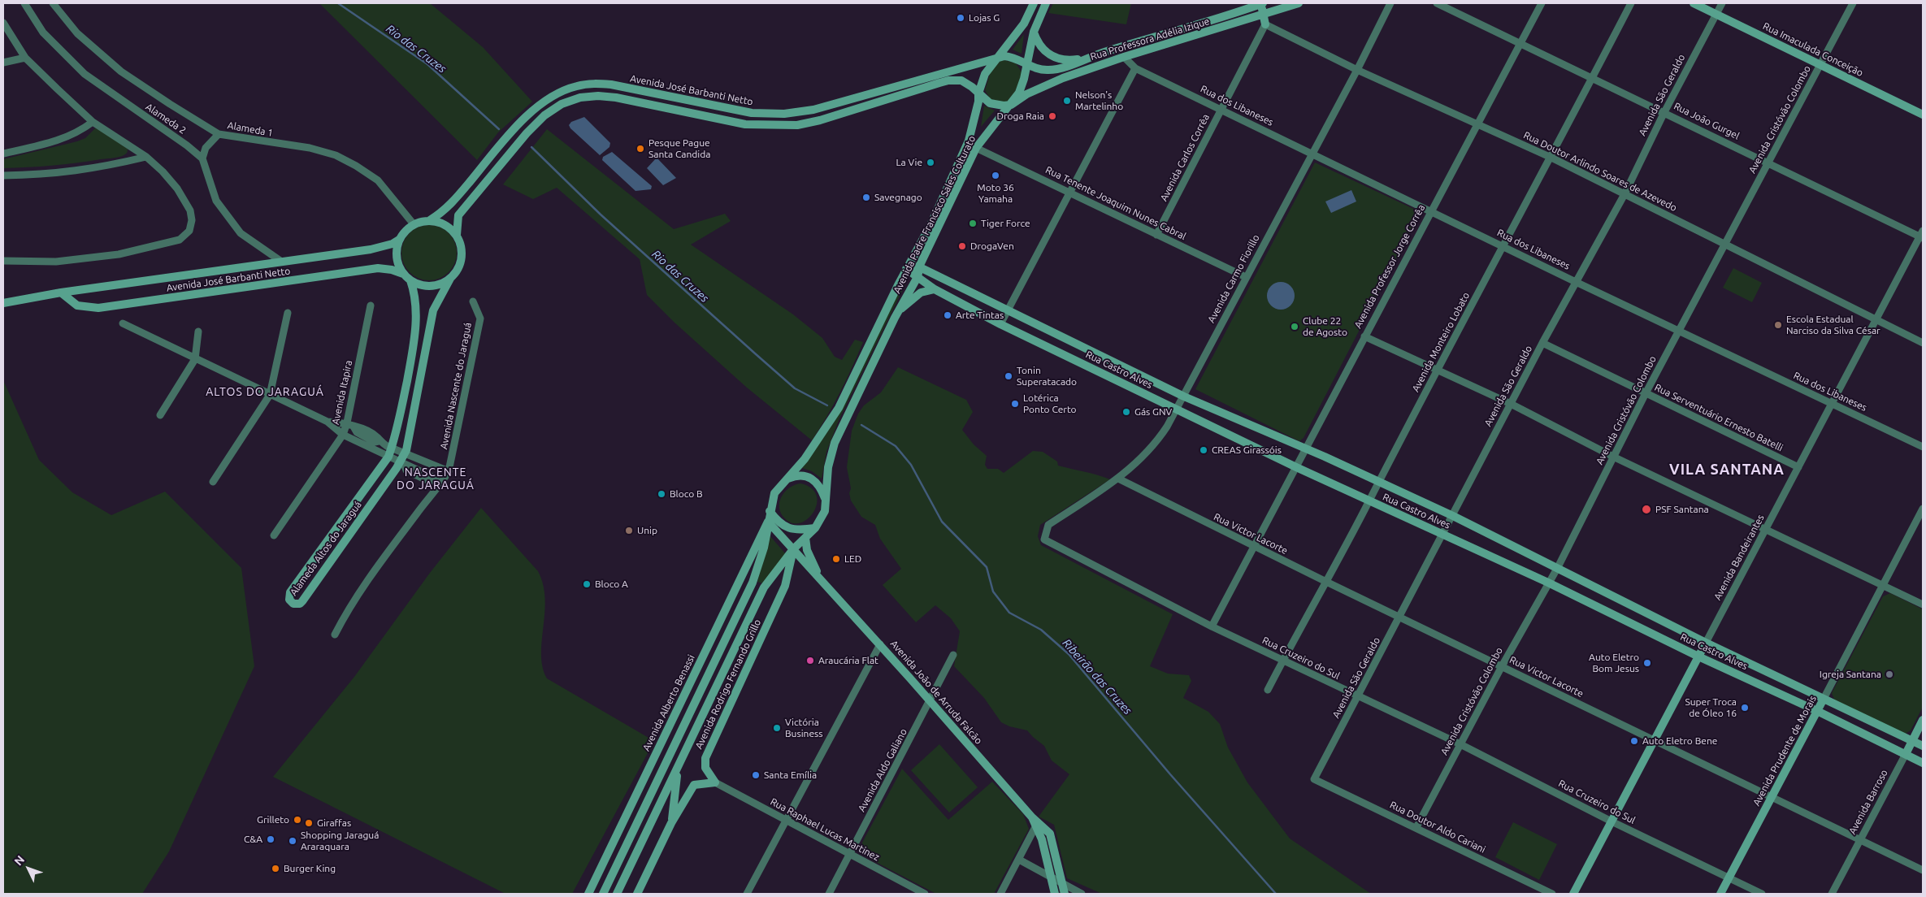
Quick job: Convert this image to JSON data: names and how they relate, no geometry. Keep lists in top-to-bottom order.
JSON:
{
  "streets": {
    "street": [
      "Rua Professora Adélia Izique",
      "Rua Imaculada Conceição",
      "Avenida José Barbanti Netto",
      "Avenida São Geraldo",
      "Rua dos Libaneses",
      "Alameda 2",
      "Avenida Cristóvão Colombo",
      "Rua João Gurgel",
      "Alameda 1",
      "Avenida Carlos Corrêa",
      "Rua Doutor Arlindo Soares de Azevedo",
      "Rua Tenente Joaquim Nunes Cabral",
      "Avenida Padre Francisco Sales Colturato",
      "Avenida Professor Jorge Corrêa",
      "Avenida Carmo Fiorillo",
      "Avenida Monteiro Lobato",
      "Rua Castro Alves",
      "Avenida Nascente do Jaraguá",
      "Avenida Itapira",
      "Rua Serventuário Ernesto Batelli",
      "Rua Victor Lacorte",
      "Alameda Altos do Jaraguá",
      "Avenida Bandeirantes",
      "Rua Cruzeiro do Sul",
      "Avenida Rodrigo Fernando Grillo",
      "Avenida João de Arruda Falcão",
      "Avenida Alberto Benassi",
      "Avenida Prudente de Morais",
      "Avenida Aldo Galiano",
      "Avenida Barroso",
      "Rua Doutor Aldo Cariani",
      "Rua Raphael Lucas Martinez"
    ]
  },
  "crossings": [
    ["Rua Professora Adélia Izique", "Avenida José Barbanti Netto"],
    ["Rua Professora Adélia Izique", "Rua dos Libaneses"],
    ["Rua Professora Adélia Izique", "Avenida Padre Francisco Sales Colturato"],
    ["Rua Imaculada Conceição", "Avenida São Geraldo"],
    ["Rua Imaculada Conceição", "Avenida Cristóvão Colombo"],
    ["Avenida José Barbanti Netto", "Alameda 1"],
    ["Avenida José Barbanti Netto", "Avenida Padre Francisco Sales Colturato"],
    ["Avenida José Barbanti Netto", "Alameda Altos do Jaraguá"],
    ["Avenida São Geraldo", "Rua dos Libaneses"],
    ["Avenida São Geraldo", "Rua João Gurgel"],
    ["Avenida São Geraldo", "Rua Doutor Arlindo Soares de Azevedo"],
    ["Avenida São Geraldo", "Rua Castro Alves"],
    ["Avenida São Geraldo", "Rua Serventuário Ernesto Batelli"],
    ["Avenida São Geraldo", "Rua Victor Lacorte"],
    ["Avenida São Geraldo", "Rua Cruzeiro do Sul"],
    ["Avenida São Geraldo", "Rua Doutor Aldo Cariani"],
    ["Rua dos Libaneses", "Avenida Cristóvão Colombo"],
    ["Rua dos Libaneses", "Avenida Carlos Corrêa"],
    ["Rua dos Libaneses", "Avenida Professor Jorge Corrêa"],
    ["Rua dos Libaneses", "Avenida Carmo Fiorillo"],
    ["Rua dos Libaneses", "Avenida Monteiro Lobato"],
    ["Rua dos Libaneses", "Avenida Bandeirantes"],
    ["Avenida Cristóvão Colombo", "Rua João Gurgel"],
    ["Avenida Cristóvão Colombo", "Rua Doutor Arlindo Soares de Azevedo"],
    ["Avenida Cristóvão Colombo", "Rua Castro Alves"],
    ["Avenida Cristóvão Colombo", "Rua Serventuário Ernesto Batelli"],
    ["Avenida Cristóvão Colombo", "Rua Victor Lacorte"],
    ["Avenida Cristóvão Colombo", "Rua Cruzeiro do Sul"],
    ["Avenida Cristóvão Colombo", "Rua Doutor Aldo Cariani"],
    ["Rua João Gurgel", "Avenida Professor Jorge Corrêa"],
    ["Rua João Gurgel", "Avenida Monteiro Lobato"],
    ["Rua João Gurgel", "Avenida Bandeirantes"],
    ["Alameda 1", "Alameda Altos do Jaraguá"],
    ["Avenida Carlos Corrêa", "Rua Doutor Arlindo Soares de Azevedo"],
    ["Avenida Carlos Corrêa", "Rua Tenente Joaquim Nunes Cabral"],
    ["Rua Doutor Arlindo Soares de Azevedo", "Avenida Professor Jorge Corrêa"],
    ["Rua Doutor Arlindo Soares de Azevedo", "Avenida Carmo Fiorillo"],
    ["Rua Doutor Arlindo Soares de Azevedo", "Avenida Monteiro Lobato"],
    ["Rua Doutor Arlindo Soares de Azevedo", "Avenida Bandeirantes"],
    ["Rua Tenente Joaquim Nunes Cabral", "Avenida Padre Francisco Sales Colturato"],
    ["Rua Tenente Joaquim Nunes Cabral", "Avenida Carmo Fiorillo"],
    ["Avenida Padre Francisco Sales Colturato", "Rua Castro Alves"],
    ["Avenida Professor Jorge Corrêa", "Rua Castro Alves"],
    ["Avenida Professor Jorge Corrêa", "Rua Victor Lacorte"],
    ["Avenida Professor Jorge Corrêa", "Rua Cruzeiro do Sul"],
    ["Avenida Carmo Fiorillo", "Rua Castro Alves"],
    ["Avenida Carmo Fiorillo", "Rua Victor Lacorte"],
    ["Avenida Carmo Fiorillo", "Rua Cruzeiro do Sul"],
    ["Avenida Monteiro Lobato", "Rua Castro Alves"],
    ["Avenida Monteiro Lobato", "Rua Victor Lacorte"],
    ["Avenida Monteiro Lobato", "Rua Cruzeiro do Sul"],
    ["Rua Castro Alves", "Avenida Bandeirantes"],
    ["Rua Castro Alves", "Avenida Prudente de Morais"],
    ["Rua Castro Alves", "Avenida Barroso"],
    ["Rua Serventuário Ernesto Batelli", "Avenida Bandeirantes"],
    ["Rua Victor Lacorte", "Avenida Bandeirantes"],
    ["Rua Victor Lacorte", "Avenida Prudente de Morais"],
    ["Rua Victor Lacorte", "Avenida Barroso"],
    ["Avenida Bandeirantes", "Rua Cruzeiro do Sul"],
    ["Rua Cruzeiro do Sul", "Avenida Prudente de Morais"],
    ["Avenida Rodrigo Fernando Grillo", "Avenida João de Arruda Falcão"],
    ["Avenida Rodrigo Fernando Grillo", "Rua Raphael Lucas Martinez"],
    ["Avenida João de Arruda Falcão", "Avenida Alberto Benassi"],
    ["Avenida João de Arruda Falcão", "Avenida Aldo Galiano"],
    ["Avenida Aldo Galiano", "Rua Raphael Lucas Martinez"]
  ],
  "districts": ["ALTOS DO JARAGUÁ", "VILA SANTANA", "NASCENTE DO JARAGUÁ"],
  "water": ["Rio das Cruzes", "Ribeirão das Cruzes"],
  "places": [
    "Lojas G",
    "Nelson's Martelinho",
    "Droga Raia",
    "Pesque Pague Santa Candida",
    "La Vie",
    "Moto 36 Yamaha",
    "Savegnago",
    "Tiger Force",
    "DrogaVen",
    "Arte Tintas",
    "Escola Estadual Narciso da Silva César",
    "Clube 22 de Agosto",
    "Tonin Superatacado",
    "Lotérica Ponto Certo",
    "Gás GNV",
    "CREAS Girassóis",
    "Bloco B",
    "PSF Santana",
    "Unip",
    "LED",
    "Bloco A",
    "Araucária Flat",
    "Auto Eletro Bom Jesus",
    "Igreja Santana",
    "Super Troca de Óleo 16",
    "Victória Business",
    "Auto Eletro Bene",
    "Santa Emília",
    "Grilleto",
    "Giraffas",
    "C&A",
    "Shopping Jaraguá Araraquara",
    "Burger King"
  ],
  "north": "top left"
}
